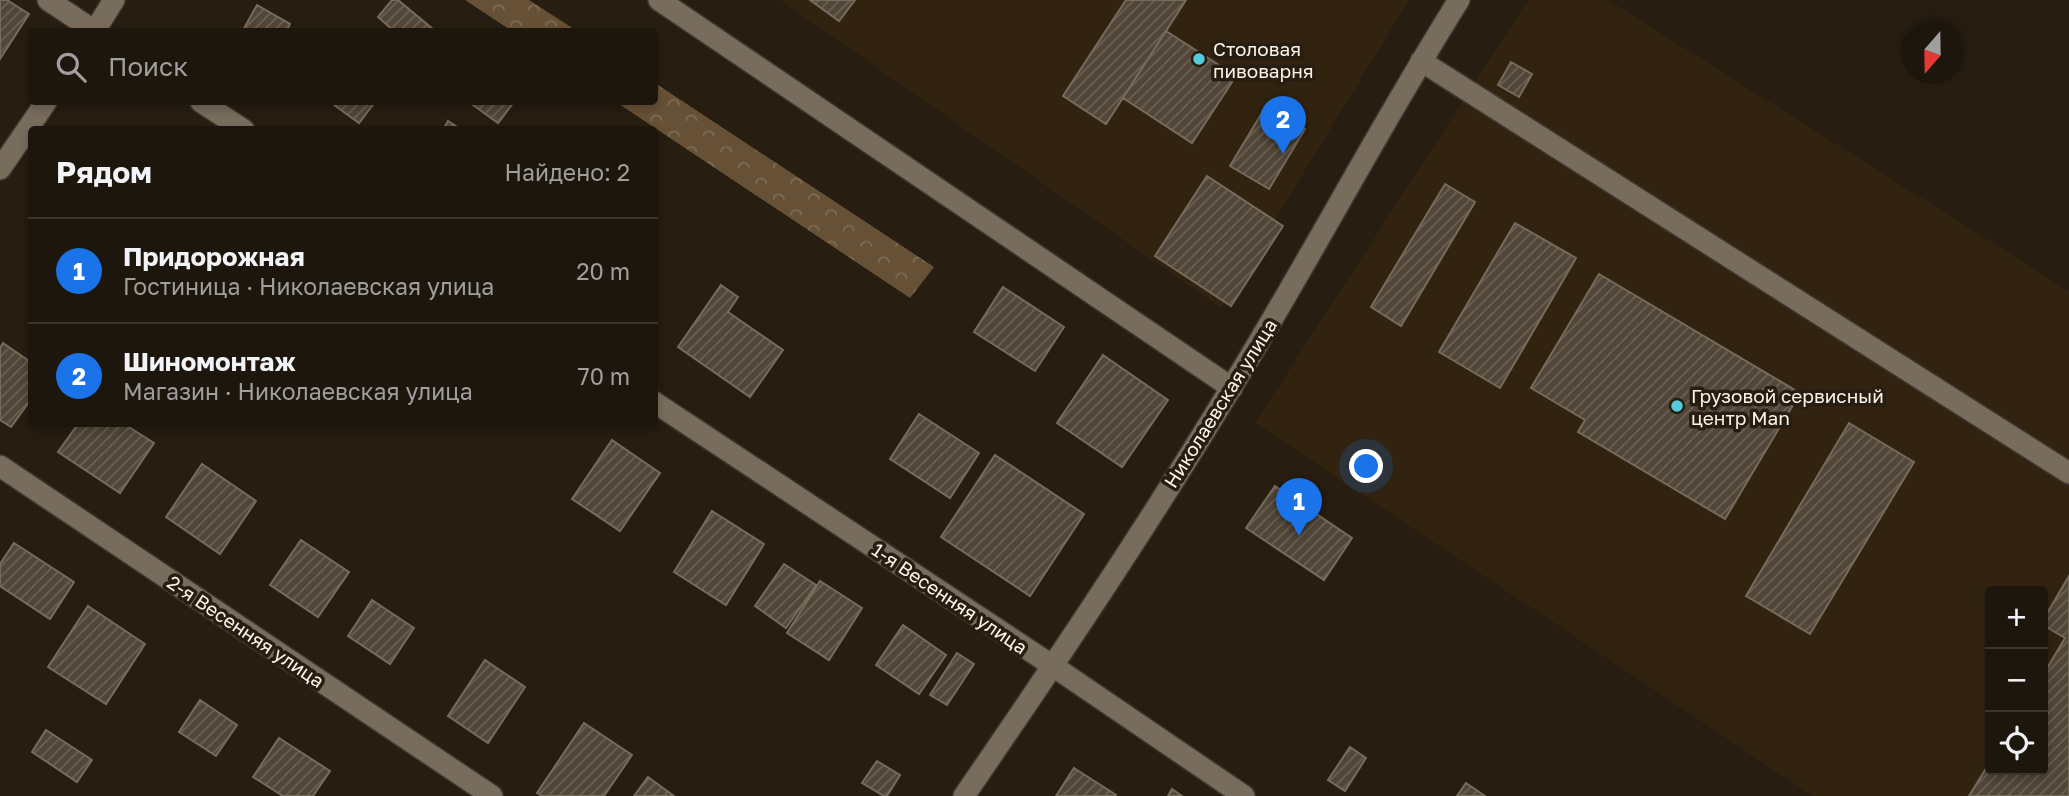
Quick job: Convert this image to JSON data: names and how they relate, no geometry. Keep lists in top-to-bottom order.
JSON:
{
  "streets": {
    "street": ["Николаевская улица", "1-я Весенняя улица", "2-я Весенняя улица"]
  },
  "crossings": [
    ["Николаевская улица", "1-я Весенняя улица"]
  ],
  "places": ["Столовая пивоварня", "Грузовой сервисный центр Man"],
  "north": "bottom",
  "page": {
    "search": "Поиск",
    "pins": ["2", "1"],
    "heading": ["Рядом", "Найдено: 2"],
    "list": [
      {
        "mark": "1",
        "name": "Придорожная",
        "note": "Гостиница · Николаевская улица",
        "value": "20 m"
      },
      {
        "mark": "2",
        "name": "Шиномонтаж",
        "note": "Магазин · Николаевская улица",
        "value": "70 m"
      }
    ],
    "map_buttons": ["+", "−"]
  }
}
